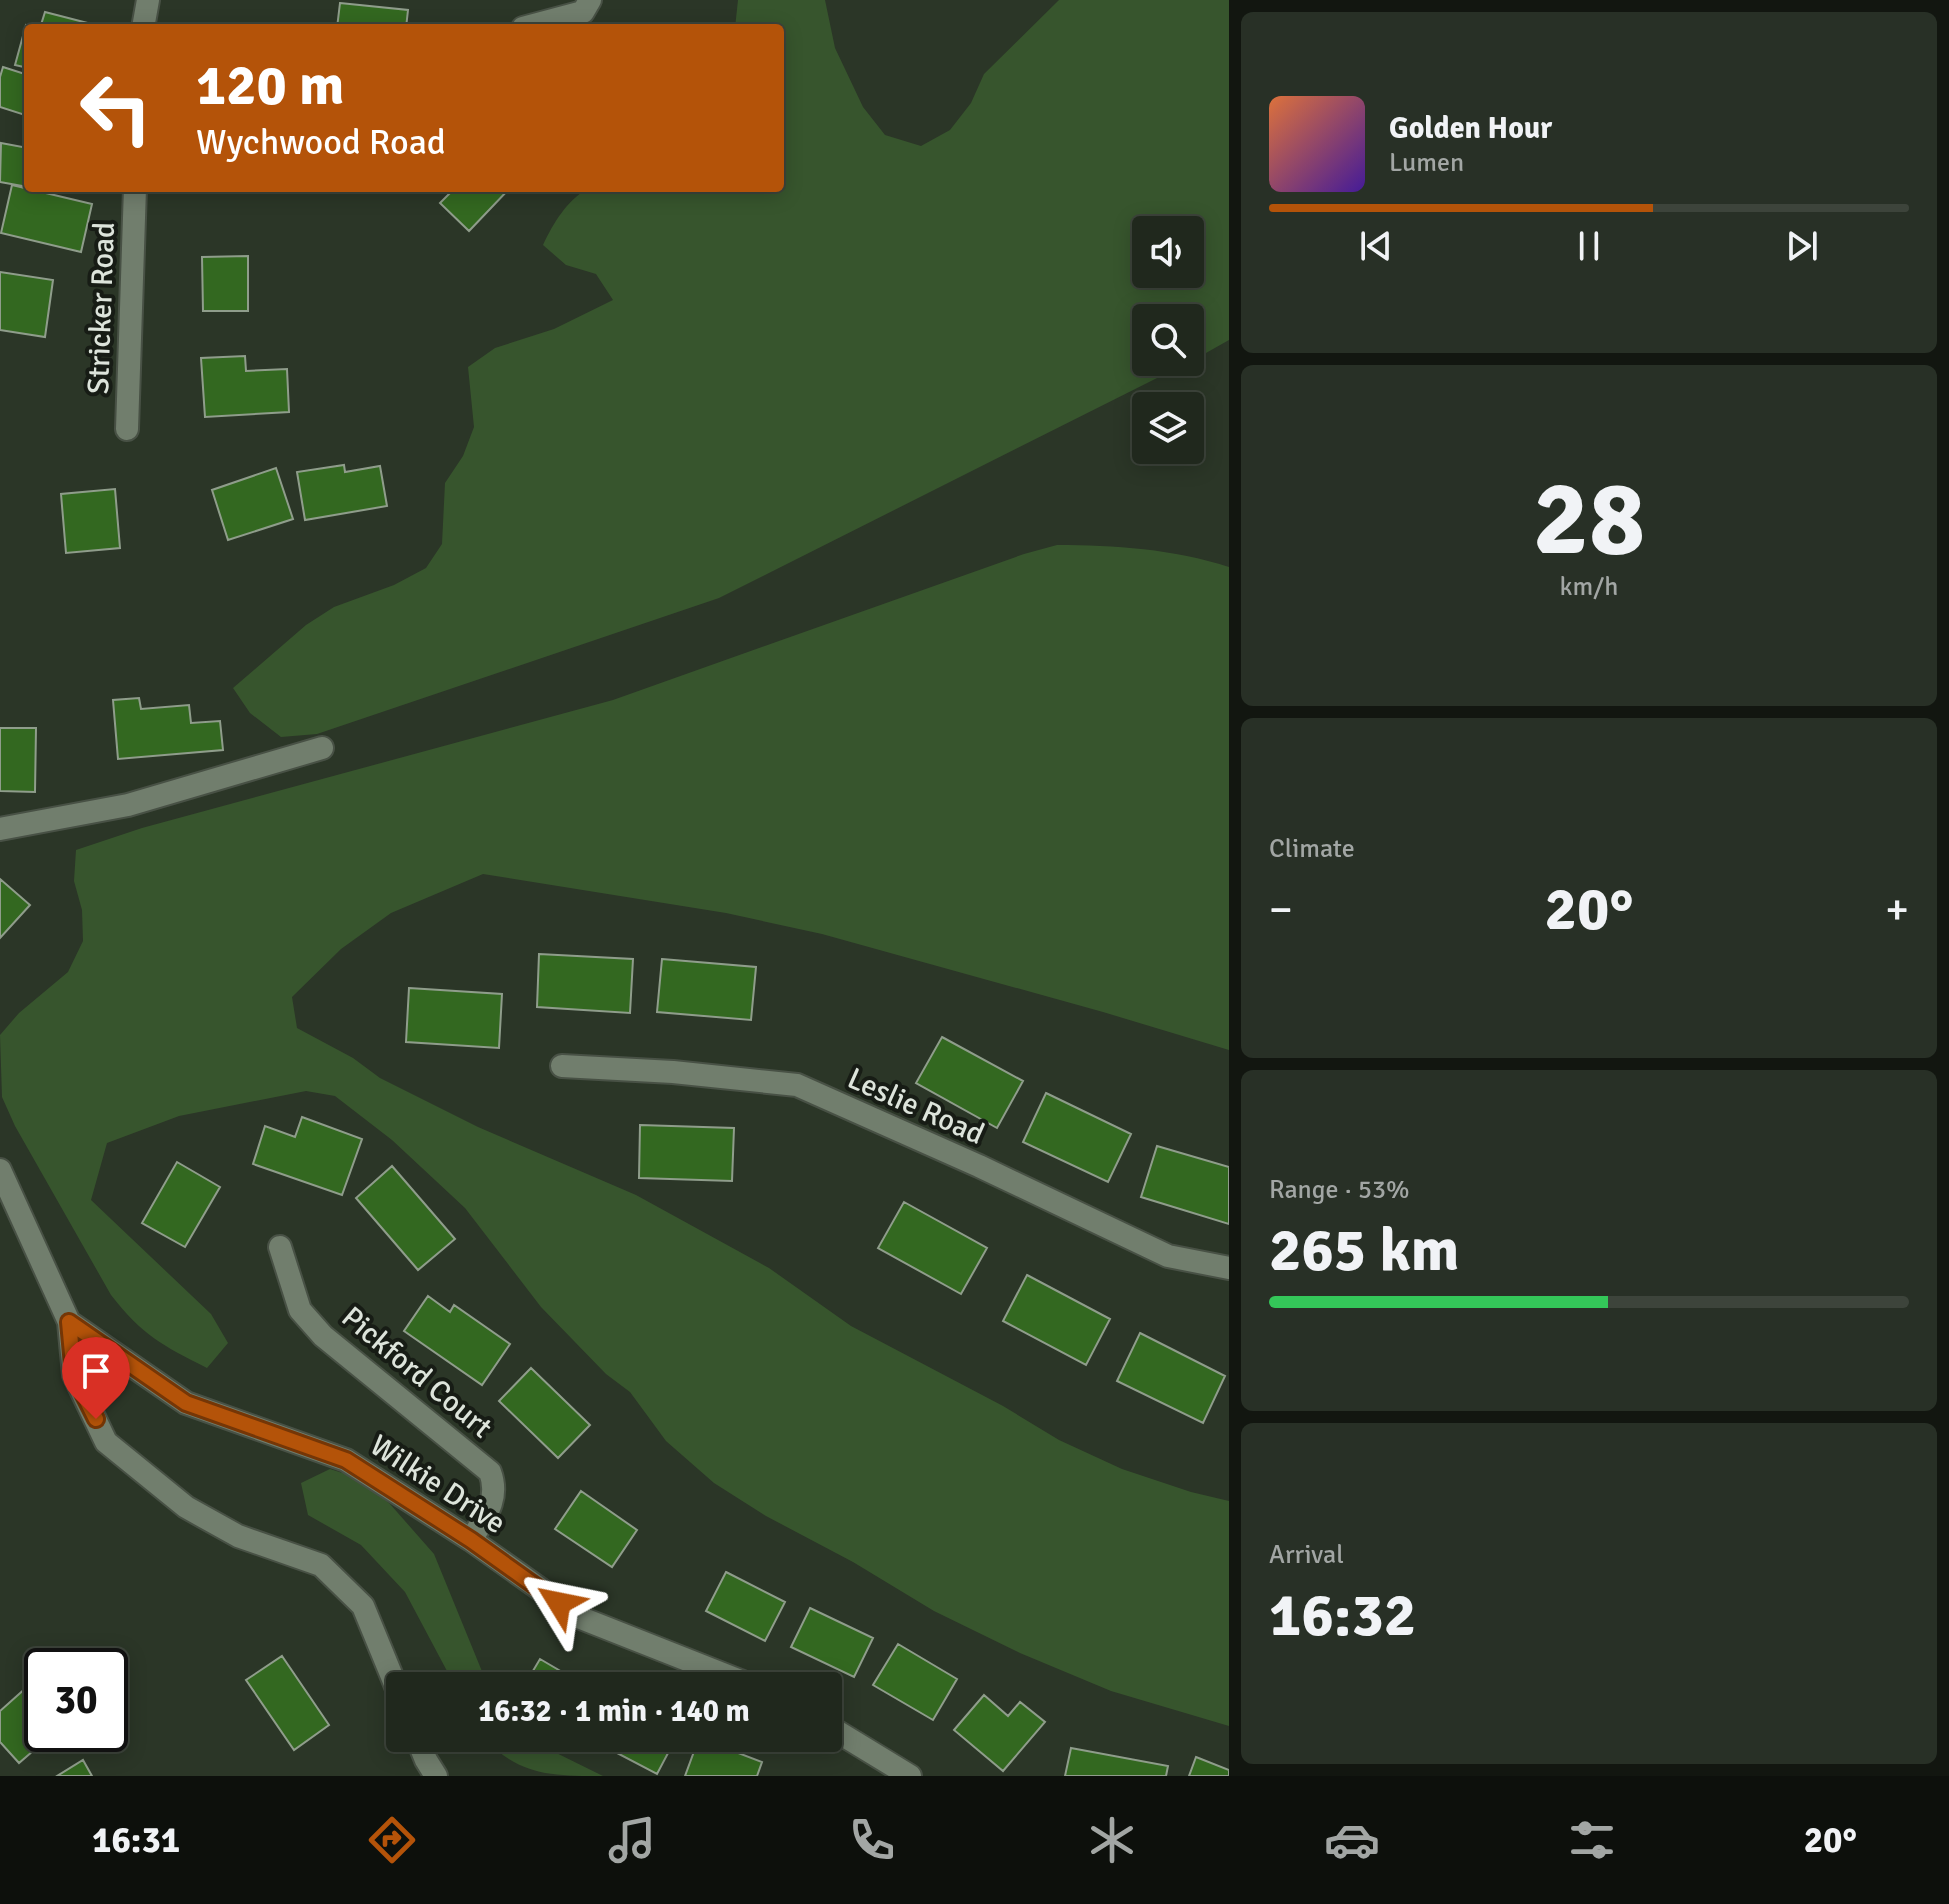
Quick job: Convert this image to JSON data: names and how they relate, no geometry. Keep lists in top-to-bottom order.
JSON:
{
  "streets": {
    "street": [
      "Stricker Road",
      "Leslie Road",
      "Pickford Court",
      "Wilkie Drive"
    ]
  },
  "crossings": [
    ["Pickford Court", "Wilkie Drive"]
  ],
  "page": {
    "turn": ["120 m", "Wychwood Road"],
    "song": ["Golden Hour", "Lumen"],
    "tile": [
      ["28", "km/h"],
      "Climate",
      ["Range · 53%", "265 km"],
      ["Arrival", "16:32"]
    ],
    "heat": ["−", "20°", "+"],
    "limit": "30",
    "trip": "16:32 · 1 min · 140 m",
    "tabs": ["16:31", "20°"]
  }
}
